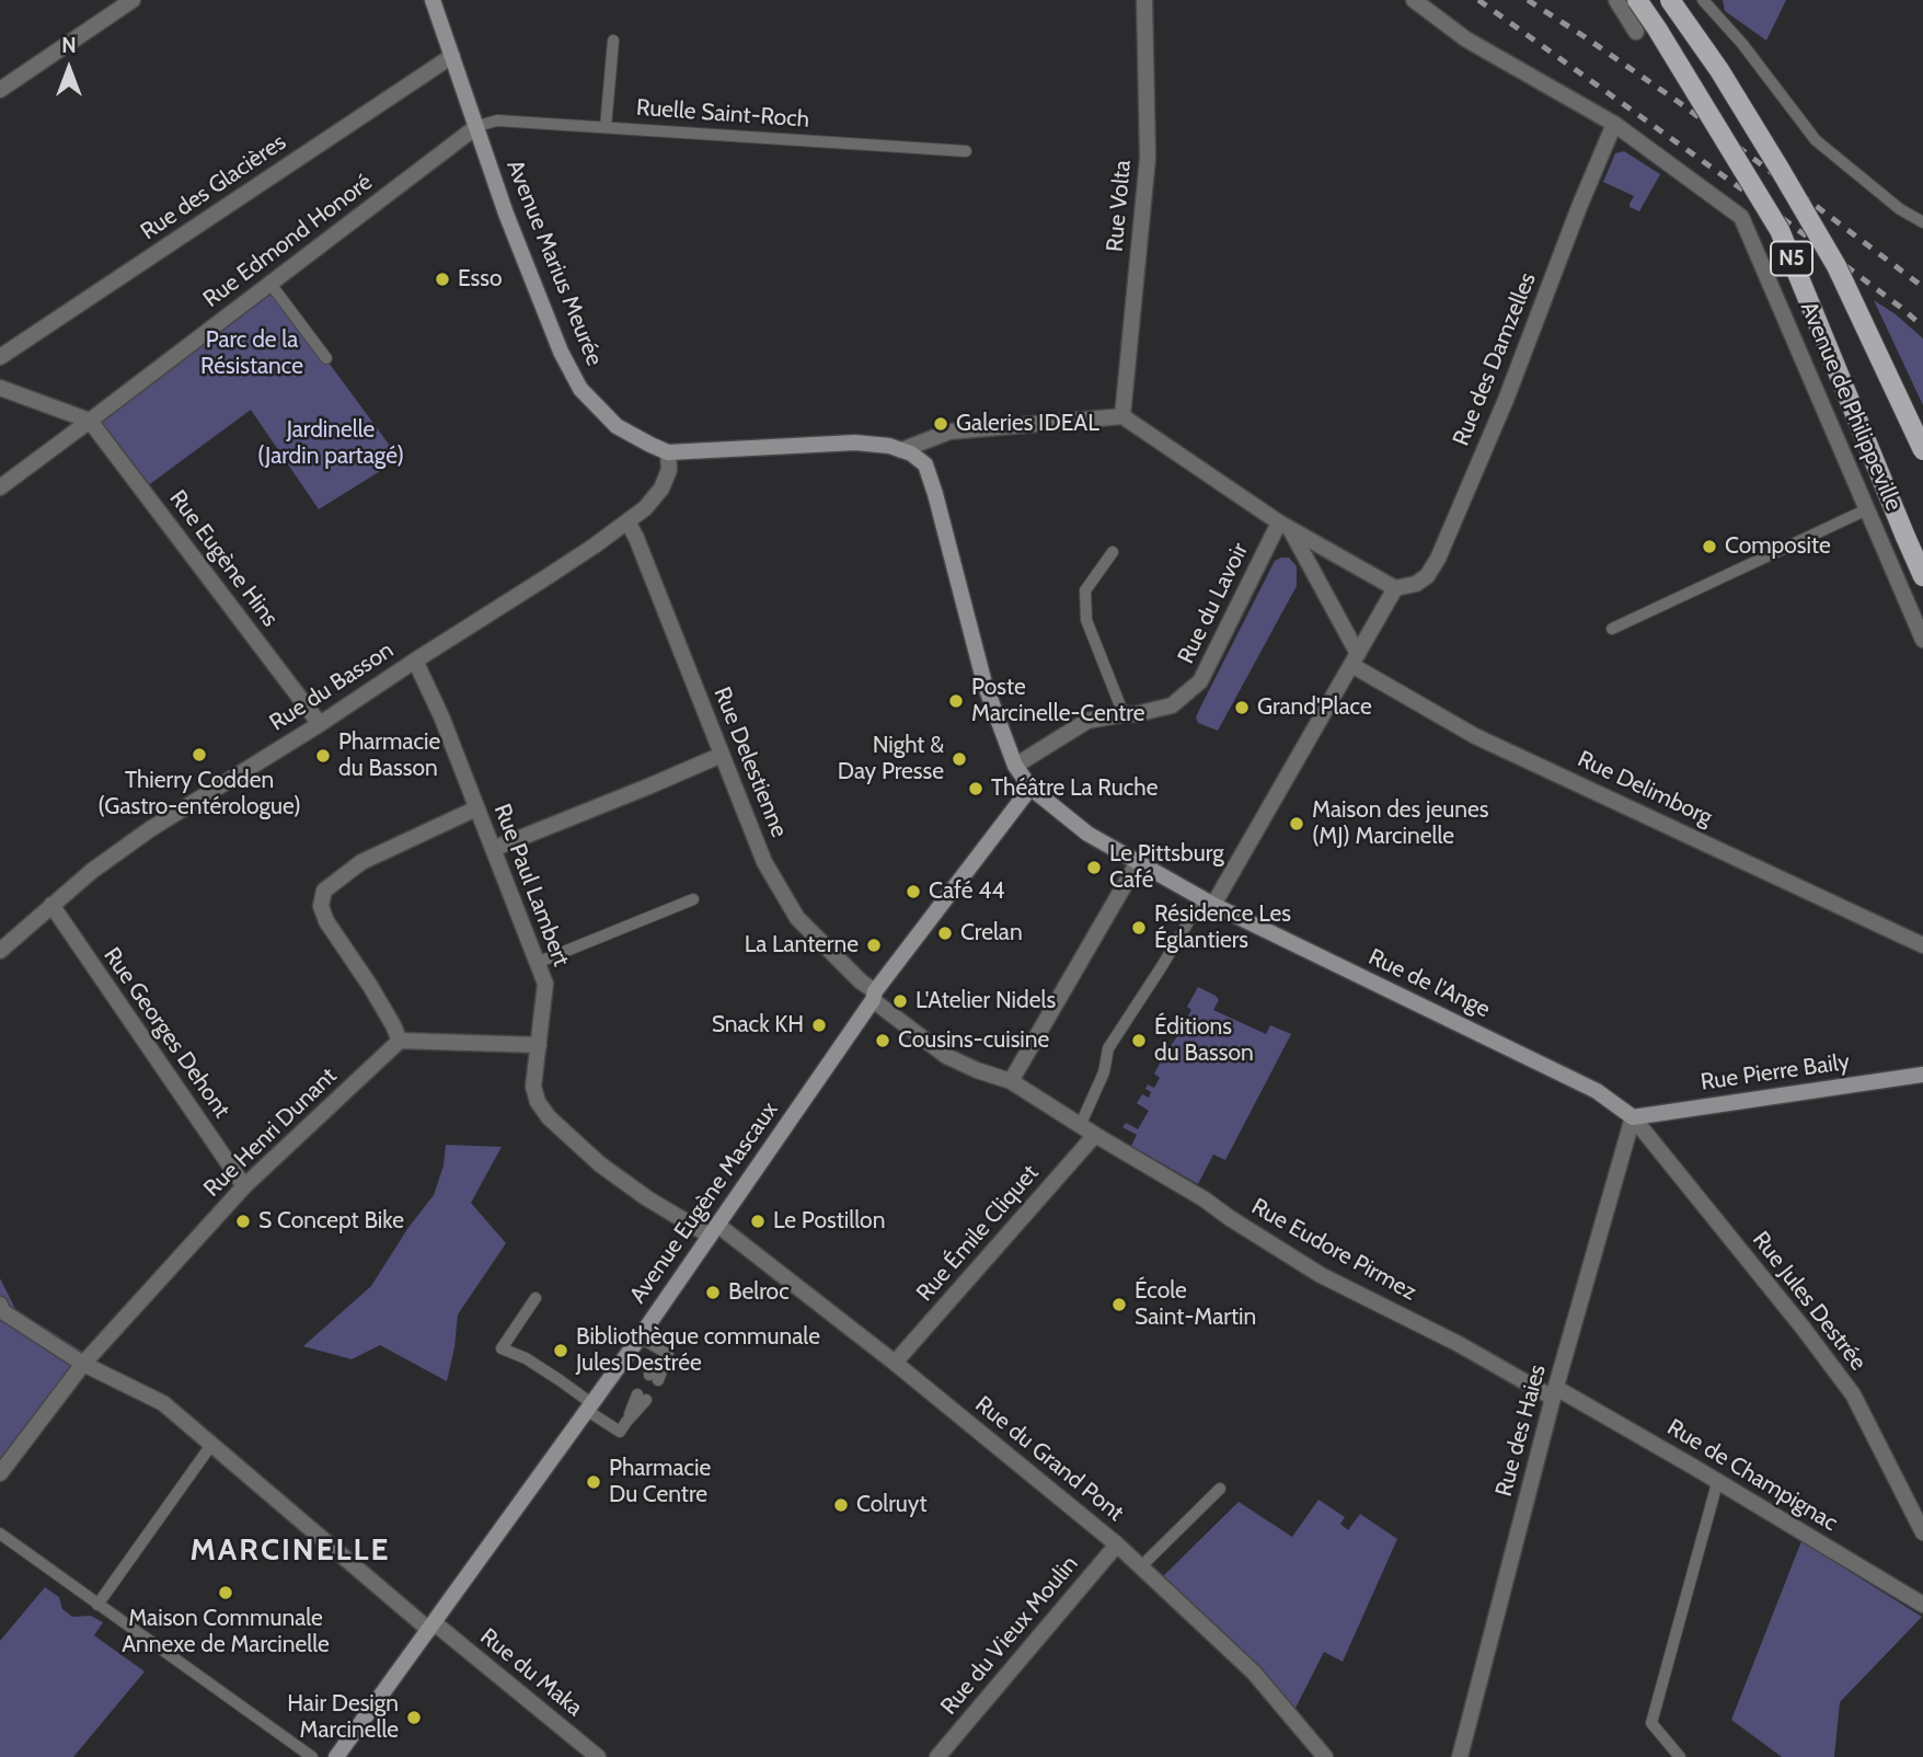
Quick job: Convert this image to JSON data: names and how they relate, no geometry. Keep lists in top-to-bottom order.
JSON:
{
  "streets": {
    "main road": [
      "N5",
      "Avenue Marius Meurée",
      "Avenue de Philippeville",
      "Rue de l'Ange",
      "Rue Pierre Baily",
      "Avenue Eugène Mascaux"
    ],
    "street": [
      "Rue des Glacières",
      "Rue Volta",
      "Rue Edmond Honoré",
      "Rue des Damzelles",
      "Rue Eugène Hins",
      "Rue du Lavoir",
      "Rue du Basson",
      "Rue Delestienne",
      "Rue Delimborg",
      "Rue Paul Lambert",
      "Rue Georges Dehont",
      "Rue Henri Dunant",
      "Rue Émile Cliquet",
      "Rue Eudore Pirmez",
      "Rue Jules Destrée",
      "Rue des Haies",
      "Rue du Grand Pont",
      "Rue de Champignac",
      "Rue du Vieux Moulin",
      "Rue du Maka"
    ],
    "lane": ["Ruelle Saint-Roch"]
  },
  "crossings": [
    ["Ruelle Saint-Roch", "Rue Edmond Honoré"],
    ["Ruelle Saint-Roch", "Avenue Marius Meurée"],
    ["Rue des Glacières", "Avenue Marius Meurée"],
    ["Rue Edmond Honoré", "Avenue Marius Meurée"],
    ["Rue Edmond Honoré", "Rue Eugène Hins"],
    ["Avenue Marius Meurée", "Rue du Lavoir"],
    ["Avenue Marius Meurée", "Rue du Basson"],
    ["Avenue Marius Meurée", "Rue de l'Ange"],
    ["Avenue Marius Meurée", "Avenue Eugène Mascaux"],
    ["Rue des Damzelles", "Avenue de Philippeville"],
    ["Rue Eugène Hins", "Rue du Basson"],
    ["Rue du Basson", "Rue Delestienne"],
    ["Rue du Basson", "Rue Paul Lambert"],
    ["Rue du Basson", "Rue Georges Dehont"],
    ["Rue Delestienne", "Avenue Eugène Mascaux"],
    ["Rue Delestienne", "Rue Eudore Pirmez"],
    ["Rue Paul Lambert", "Avenue Eugène Mascaux"],
    ["Rue Paul Lambert", "Rue du Grand Pont"],
    ["Rue de l'Ange", "Rue Pierre Baily"],
    ["Rue de l'Ange", "Avenue Eugène Mascaux"],
    ["Rue de l'Ange", "Rue Jules Destrée"],
    ["Rue de l'Ange", "Rue des Haies"],
    ["Rue Georges Dehont", "Rue Henri Dunant"],
    ["Rue Pierre Baily", "Rue Jules Destrée"],
    ["Rue Pierre Baily", "Rue des Haies"],
    ["Rue Henri Dunant", "Rue du Maka"],
    ["Avenue Eugène Mascaux", "Rue du Grand Pont"],
    ["Avenue Eugène Mascaux", "Rue du Maka"],
    ["Rue Émile Cliquet", "Rue Eudore Pirmez"],
    ["Rue Émile Cliquet", "Rue du Grand Pont"],
    ["Rue Eudore Pirmez", "Rue des Haies"],
    ["Rue Eudore Pirmez", "Rue de Champignac"],
    ["Rue Jules Destrée", "Rue des Haies"],
    ["Rue des Haies", "Rue de Champignac"],
    ["Rue du Grand Pont", "Rue du Vieux Moulin"]
  ],
  "districts": ["MARCINELLE"],
  "parks": ["Parc de la Résistance", "Jardinelle (Jardin partagé)"],
  "places": [
    "Esso",
    "Galeries IDEAL",
    "Composite",
    "Poste Marcinelle-Centre",
    "Grand'Place",
    "Thierry Codden (Gastro-entérologue)",
    "Pharmacie du Basson",
    "Night & Day Presse",
    "Théâtre La Ruche",
    "Maison des jeunes (MJ) Marcinelle",
    "Le Pittsburg Café",
    "Café 44",
    "Résidence Les Églantiers",
    "Crelan",
    "La Lanterne",
    "L'Atelier Nidels",
    "Snack KH",
    "Cousins-cuisine",
    "Éditions du Basson",
    "S Concept Bike",
    "Le Postillon",
    "Belroc",
    "École Saint-Martin",
    "Bibliothèque communale Jules Destrée",
    "Pharmacie Du Centre",
    "Colruyt",
    "Maison Communale Annexe de Marcinelle",
    "Hair Design Marcinelle"
  ],
  "north": "top"
}
